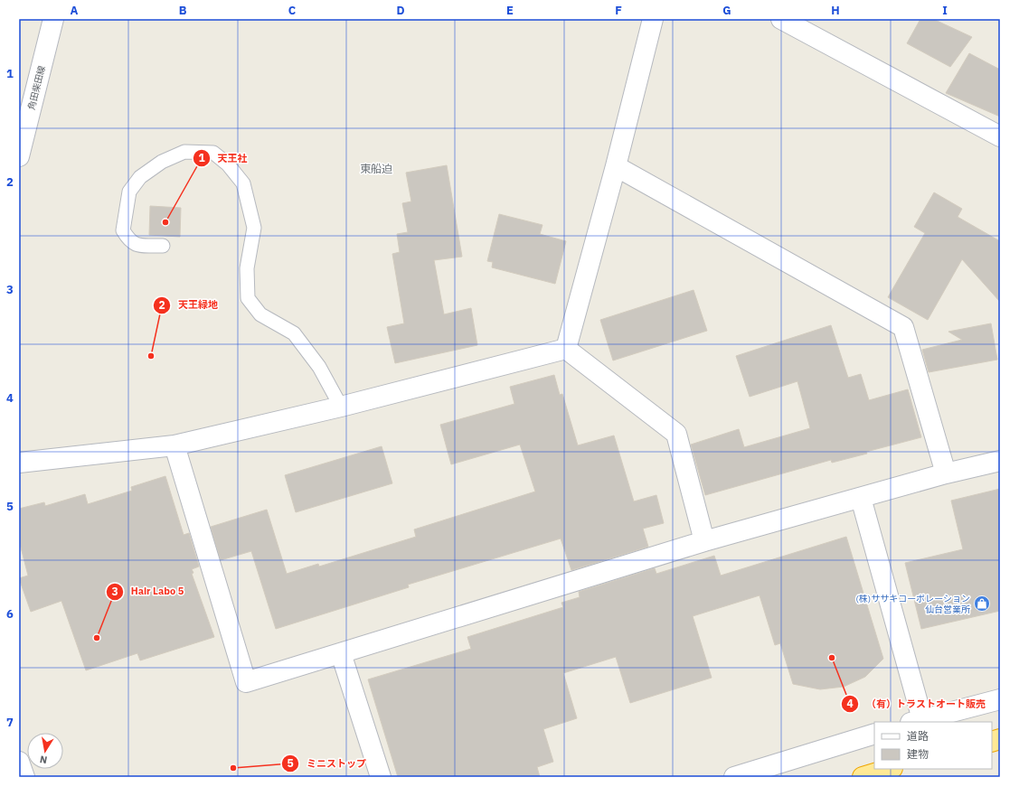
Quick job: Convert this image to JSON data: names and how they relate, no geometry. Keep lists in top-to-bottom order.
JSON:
{
  "streets": {
    "street": ["角田柴田線"]
  },
  "districts": ["東船迫"],
  "places": {
    "other": [
      "天王社",
      "天王緑地",
      "Hair Labo 5",
      "（有）トラストオート販売",
      "ミニストップ"
    ],
    "shop": ["(株)ササキコーポレーション 仙台営業所"]
  },
  "legend": ["道路", "建物"],
  "north": "bottom",
  "grid": {
    "columns": [
      "A",
      "B",
      "C",
      "D",
      "E",
      "F",
      "G",
      "H",
      "I"
    ],
    "rows": [
      "1",
      "2",
      "3",
      "4",
      "5",
      "6",
      "7"
    ]
  }
}
